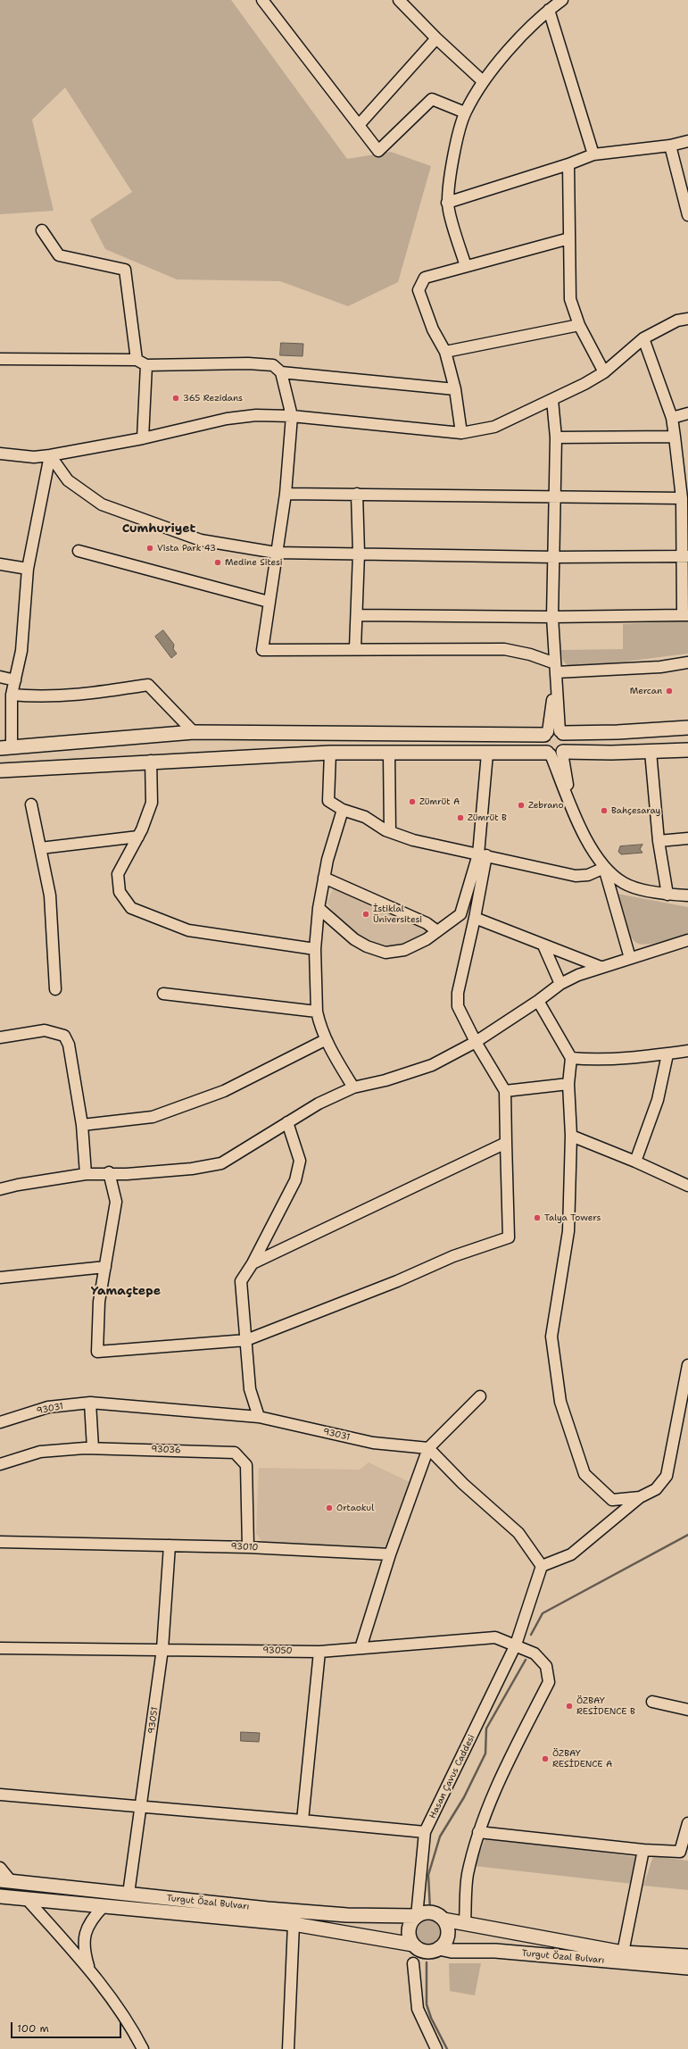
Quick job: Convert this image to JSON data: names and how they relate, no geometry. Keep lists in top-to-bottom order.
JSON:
{
  "streets": {
    "main road": ["Turgut Özal Bulvarı"],
    "street": [
      "93031",
      "93036",
      "93010",
      "93050",
      "93051",
      "Hasan Çavus Caddesi"
    ]
  },
  "crossings": [
    ["93036", "93010"],
    ["93010", "93051"],
    ["93050", "93051"],
    ["93050", "Hasan Çavus Caddesi"],
    ["93051", "Turgut Özal Bulvarı"],
    ["Hasan Çavus Caddesi", "Turgut Özal Bulvarı"]
  ],
  "districts": ["Cumhuriyet", "Yamaçtepe"],
  "places": [
    "365 Rezidans",
    "Vista Park 43",
    "Medine Sitesi",
    "Mercan",
    "Zümrüt A",
    "Zebrano",
    "Bahçesaray",
    "Zümrüt B",
    "İstiklal Üniversitesi",
    "Talya Towers",
    "Ortaokul",
    "ÖZBAY RESİDENCE B",
    "ÖZBAY RESİDENCE A"
  ],
  "scale_bar": "100 m"
}
